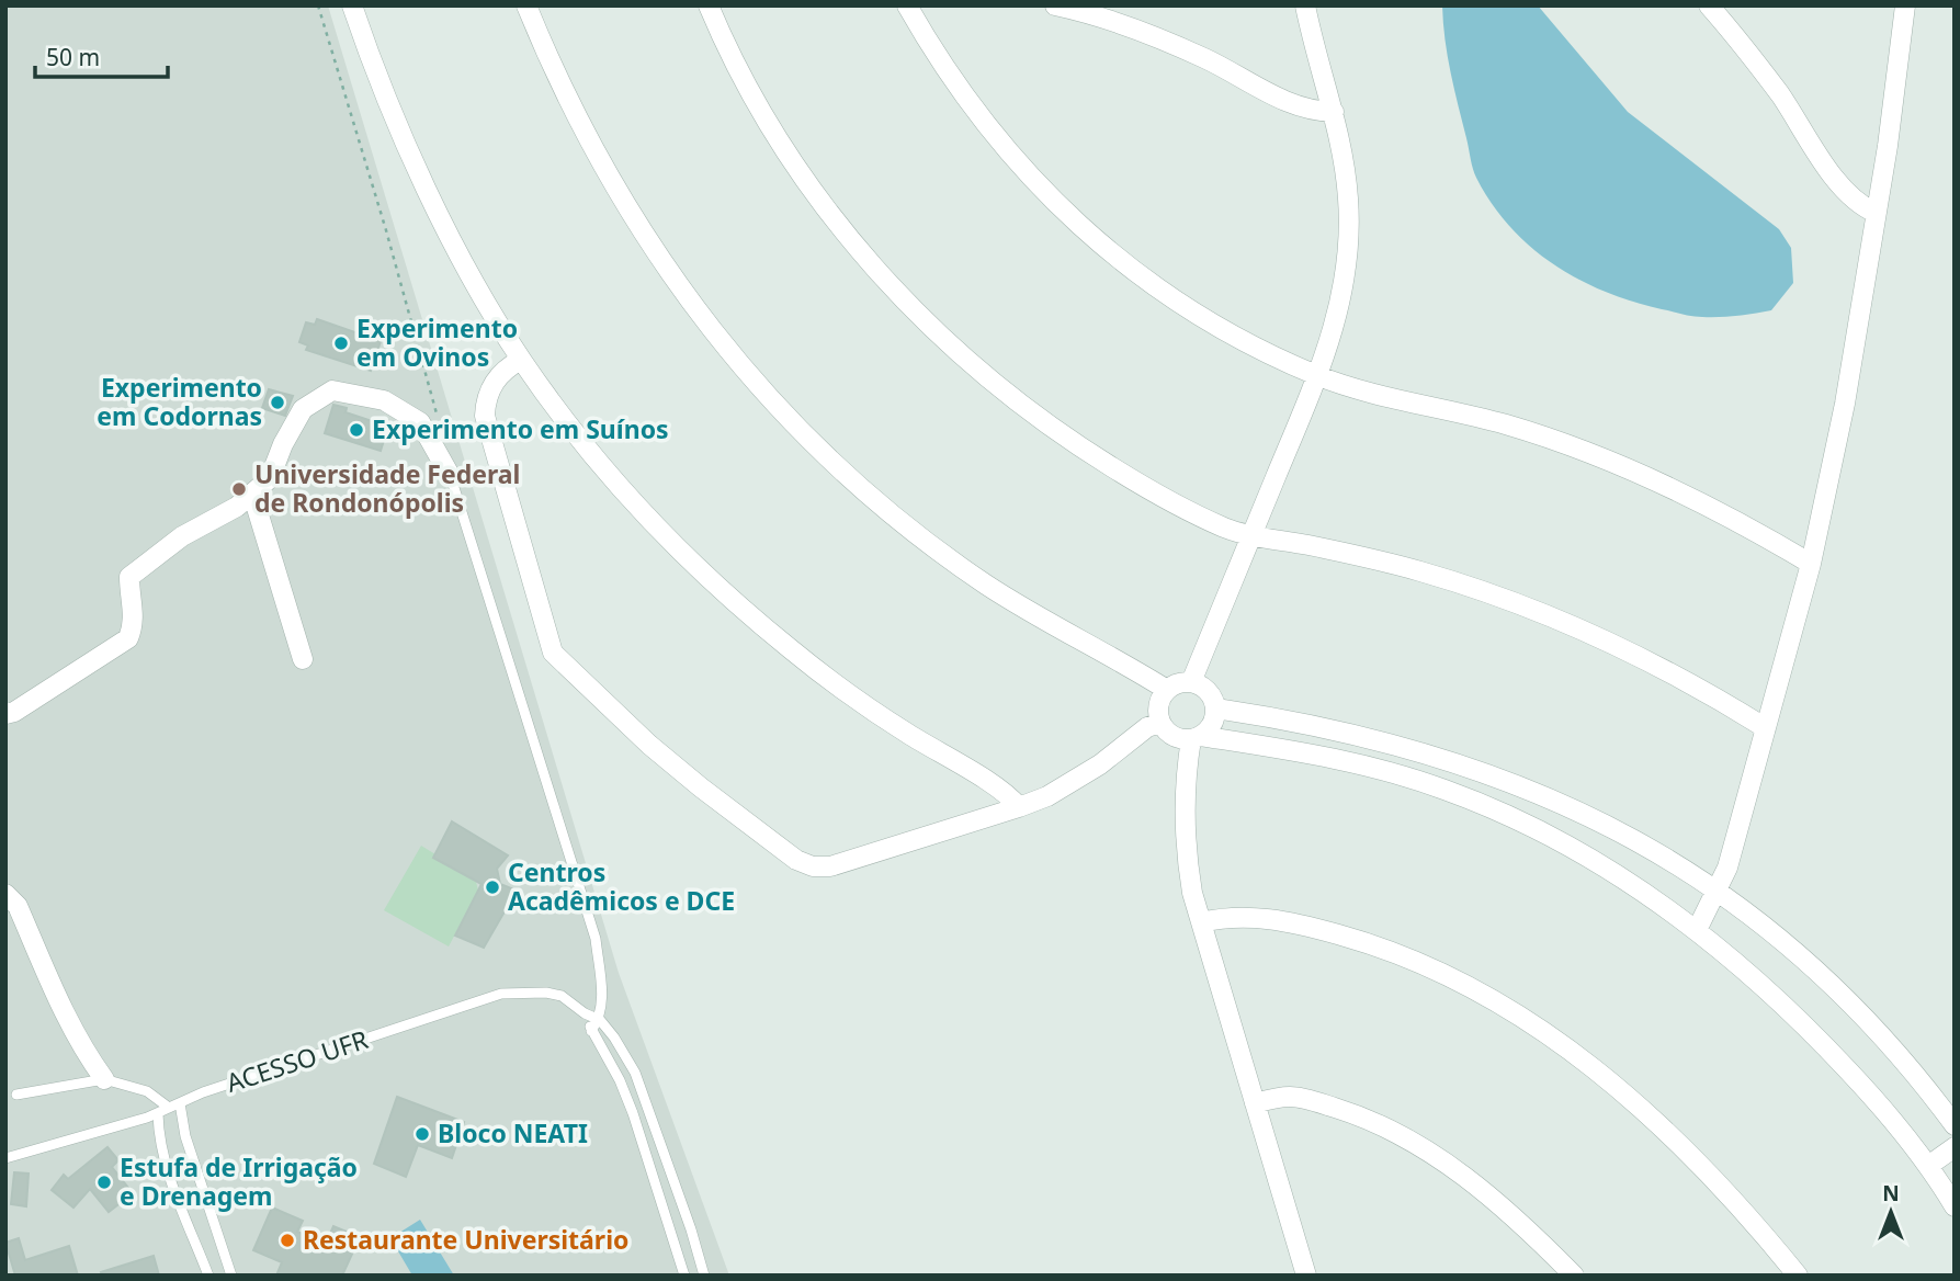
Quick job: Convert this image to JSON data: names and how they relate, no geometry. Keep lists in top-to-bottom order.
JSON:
{
  "streets": {
    "lane": ["ACESSO UFR"]
  },
  "places": [
    "Experimento em Ovinos",
    "Experimento em Codornas",
    "Experimento em Suínos",
    "Universidade Federal de Rondonópolis",
    "Centros Acadêmicos e DCE",
    "Bloco NEATI",
    "Estufa de Irrigação e Drenagem",
    "Restaurante Universitário"
  ],
  "scale_bar": "50 m",
  "north": "top"
}
